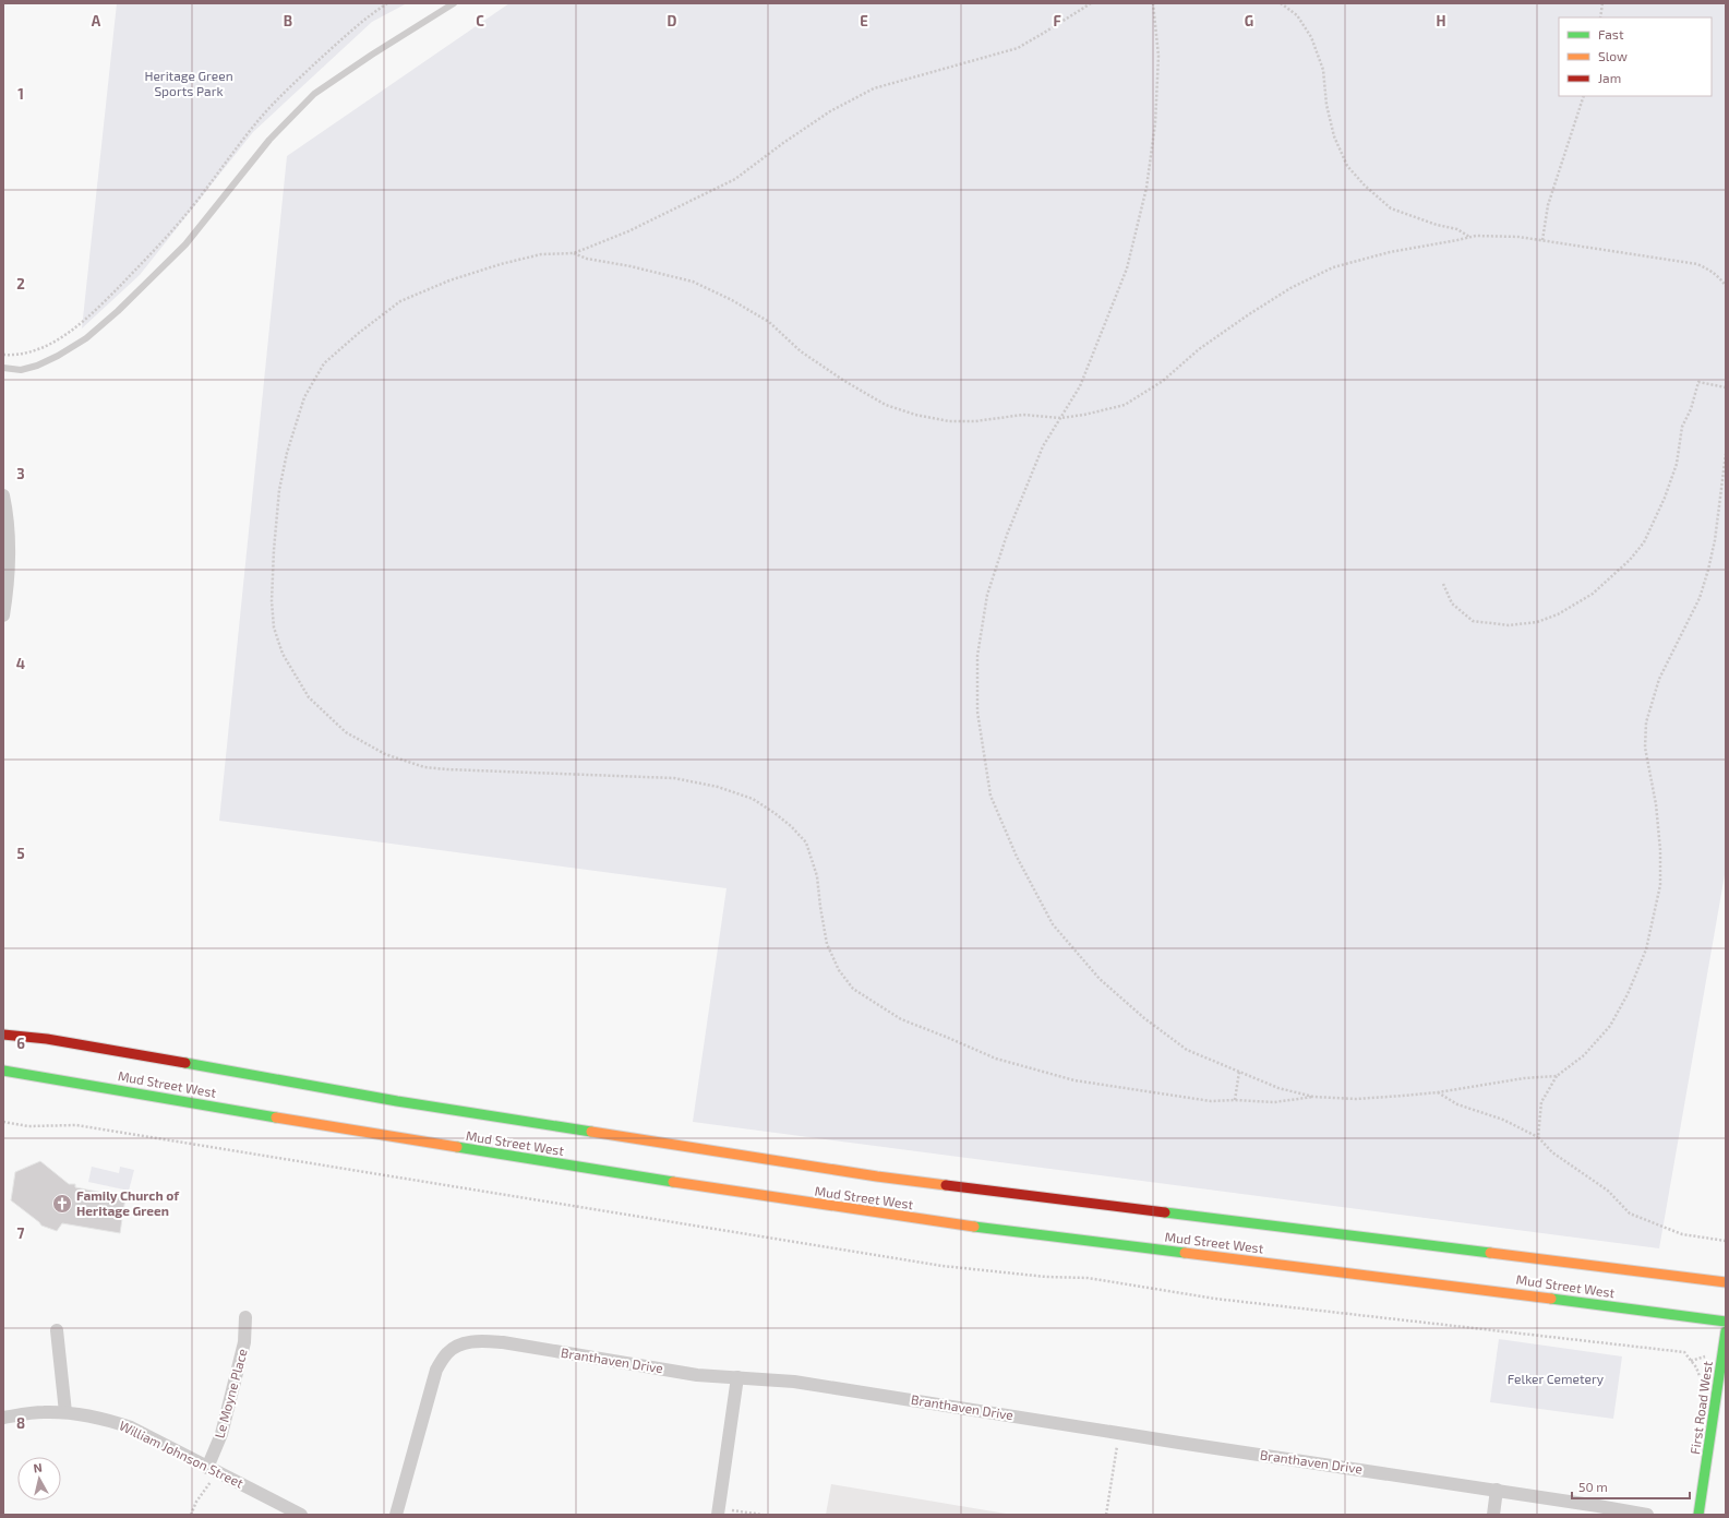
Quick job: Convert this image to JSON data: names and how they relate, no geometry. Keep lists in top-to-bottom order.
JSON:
{
  "streets": {
    "main road": ["Mud Street West", "First Road West"],
    "street": ["Branthaven Drive", "Le Moyne Place", "William Johnson Street"]
  },
  "crossings": [
    ["Le Moyne Place", "William Johnson Street"]
  ],
  "parks": ["Heritage Green Sports Park", "Felker Cemetery"],
  "places": {
    "church": ["Family Church of Heritage Green"]
  },
  "legend": ["Fast", "Slow", "Jam"],
  "scale_bar": "50 m",
  "north": "top",
  "grid": {
    "columns": [
      "A",
      "B",
      "C",
      "D",
      "E",
      "F",
      "G",
      "H"
    ],
    "rows": [
      "1",
      "2",
      "3",
      "4",
      "5",
      "6",
      "7",
      "8"
    ]
  }
}
